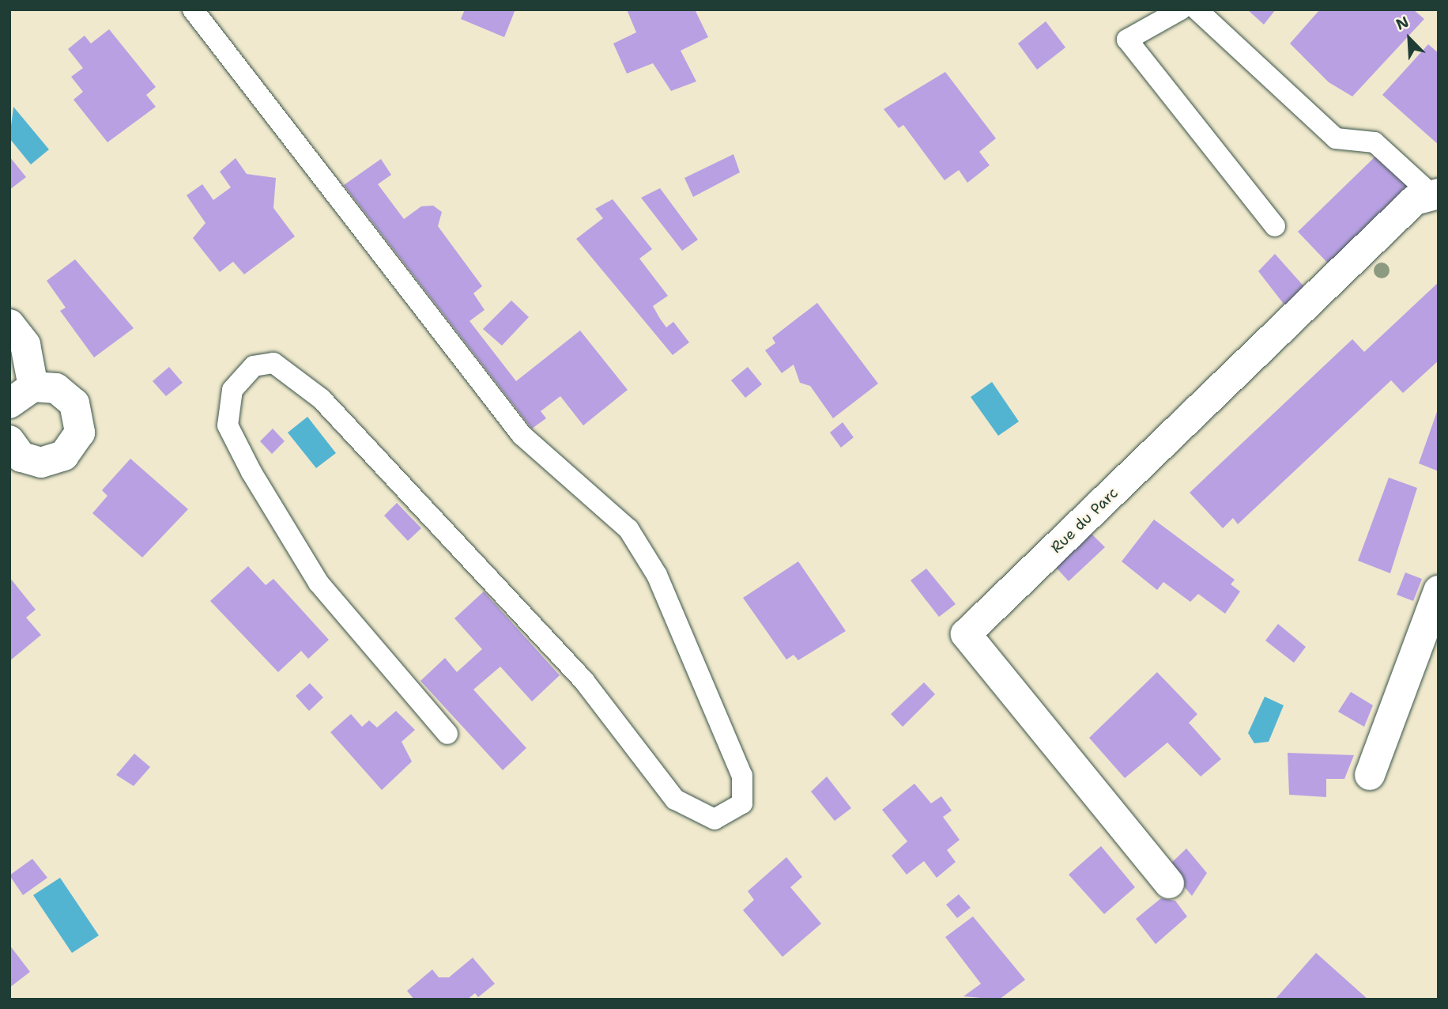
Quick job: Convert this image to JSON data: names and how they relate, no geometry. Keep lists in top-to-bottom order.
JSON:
{
  "streets": {
    "street": ["Rue du Parc"]
  },
  "north": "top left"
}
